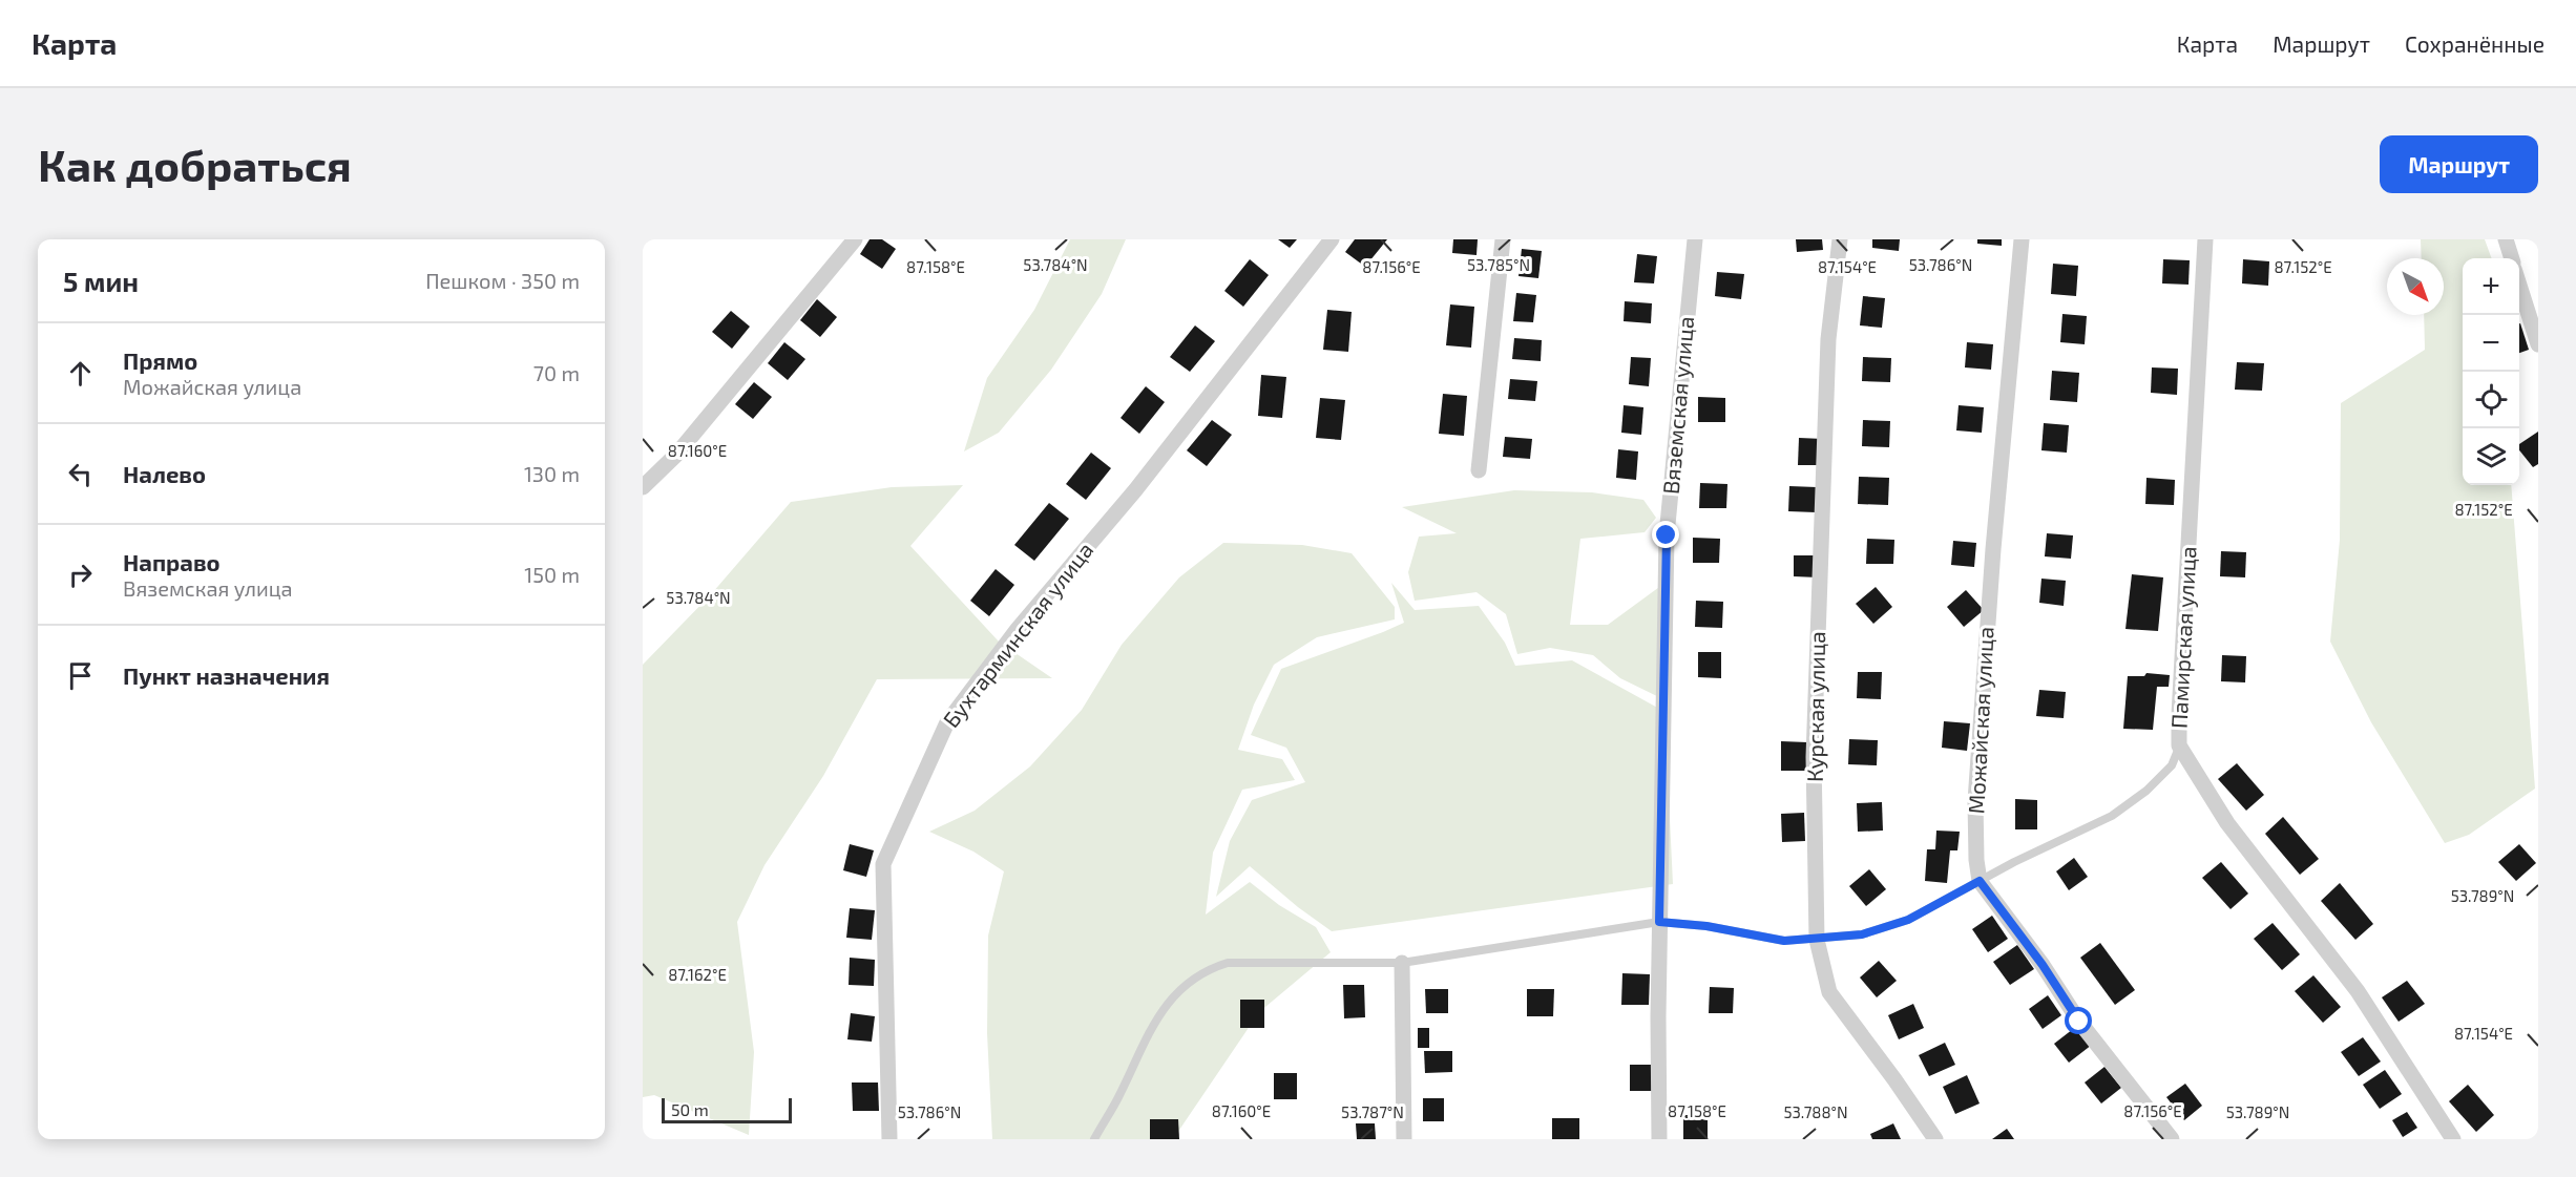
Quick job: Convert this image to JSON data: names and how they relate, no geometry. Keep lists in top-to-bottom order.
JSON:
{
  "streets": {
    "street": [
      "Вяземская улица",
      "Бухтарминская улица",
      "Памирская улица",
      "Курская улица",
      "Можайская улица"
    ]
  },
  "scale_bar": "50 m",
  "north": "bottom right",
  "page": {
    "header": "Карта",
    "nav": ["Карта", "Маршрут", "Сохранённые"],
    "buttons": "Маршрут",
    "title": "Как добраться",
    "heading": ["5 мин", "Пешком · 350 m"],
    "map_buttons": ["+", "−"],
    "list": [
      ["Прямо", "Можайская улица", "70 m"],
      ["Налево", "130 m"],
      ["Направо", "Вяземская улица", "150 m"],
      "Пункт назначения"
    ],
    "scale": "50 m"
  },
  "coordinates": [
    "53.784°N",
    "53.785°N",
    "53.786°N",
    "87.158°E",
    "87.156°E",
    "87.154°E",
    "87.152°E",
    "87.160°E",
    "53.789°N",
    "87.162°E",
    "53.787°N",
    "53.788°N"
  ]
}
